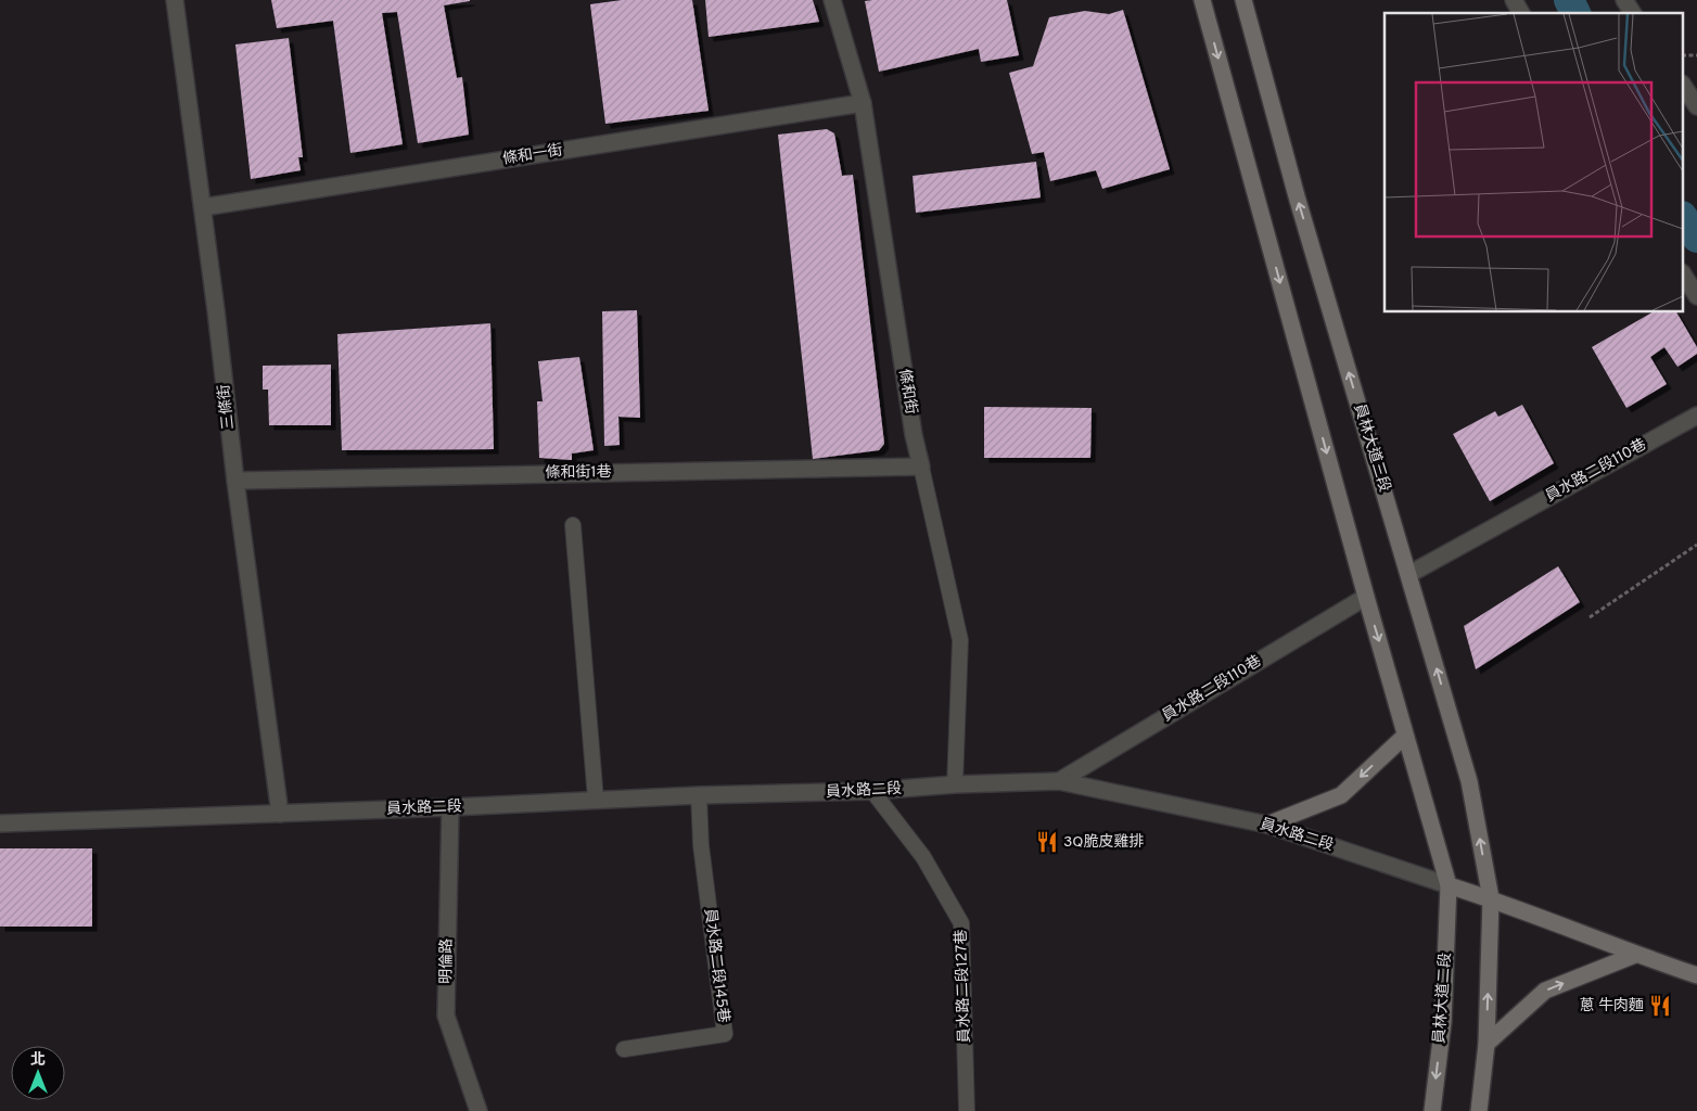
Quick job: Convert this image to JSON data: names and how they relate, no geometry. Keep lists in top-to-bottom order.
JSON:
{
  "streets": {
    "street": [
      "條和一街",
      "條和街",
      "三條街",
      "員林大道三段",
      "員水路二段110巷",
      "條和街1巷",
      "員水路二段",
      "明倫路",
      "員林大道二段"
    ],
    "lane": ["員水路二段145巷", "員水路二段127巷"]
  },
  "crossings": [
    ["條和一街", "條和街"],
    ["條和一街", "三條街"],
    ["條和街", "條和街1巷"],
    ["條和街", "員水路二段"],
    ["三條街", "條和街1巷"],
    ["三條街", "員水路二段"],
    ["員林大道三段", "員水路二段110巷"],
    ["員林大道三段", "員水路二段"],
    ["員水路二段110巷", "員水路二段"],
    ["員水路二段", "明倫路"],
    ["員水路二段", "員水路二段145巷"],
    ["員水路二段", "員水路二段127巷"],
    ["員水路二段", "員林大道二段"]
  ],
  "places": {
    "restaurant": ["3Q脆皮雞排", "蔥 牛肉麵"]
  },
  "north": "top"
}
